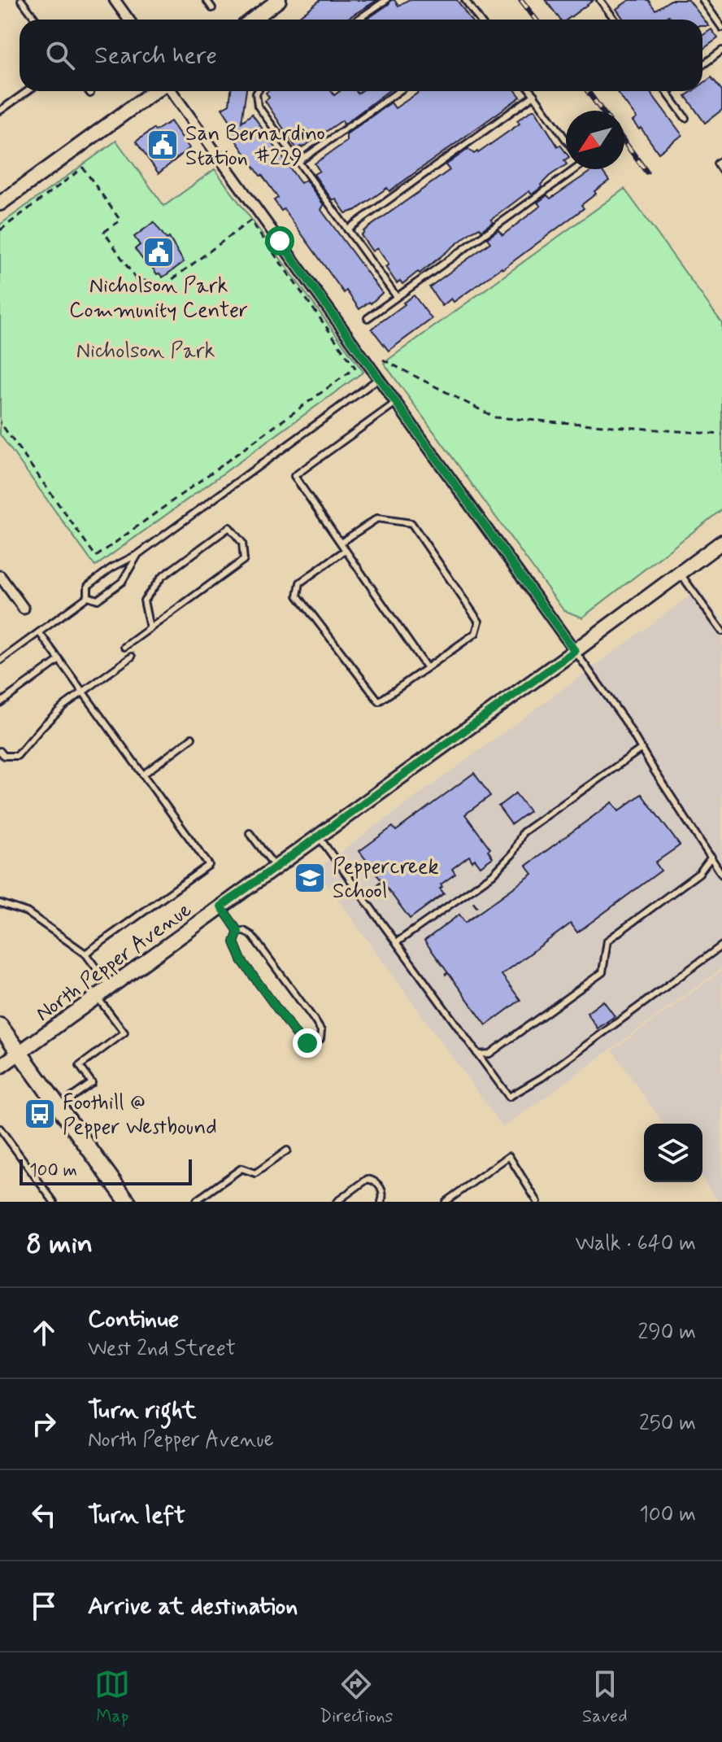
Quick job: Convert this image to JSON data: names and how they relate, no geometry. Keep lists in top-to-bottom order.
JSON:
{
  "streets": {
    "main road": ["North Pepper Avenue"]
  },
  "parks": ["Nicholson Park"],
  "places": {
    "public building": ["San Bernardino Station #229", "Nicholson Park Community Center"],
    "school or university": ["Peppercreek School"],
    "bus stop": ["Foothill @ Pepper Westbound"]
  },
  "scale_bar": "100 m",
  "north": "bottom left",
  "page": {
    "search": "Search here",
    "scale": "100 m",
    "heading": ["8 min", "Walk · 640 m"],
    "list": [
      ["Continue", "West 2nd Street", "290 m"],
      ["Turn right", "North Pepper Avenue", "250 m"],
      ["Turn left", "100 m"],
      "Arrive at destination"
    ],
    "nav": ["Map", "Directions", "Saved"]
  }
}
